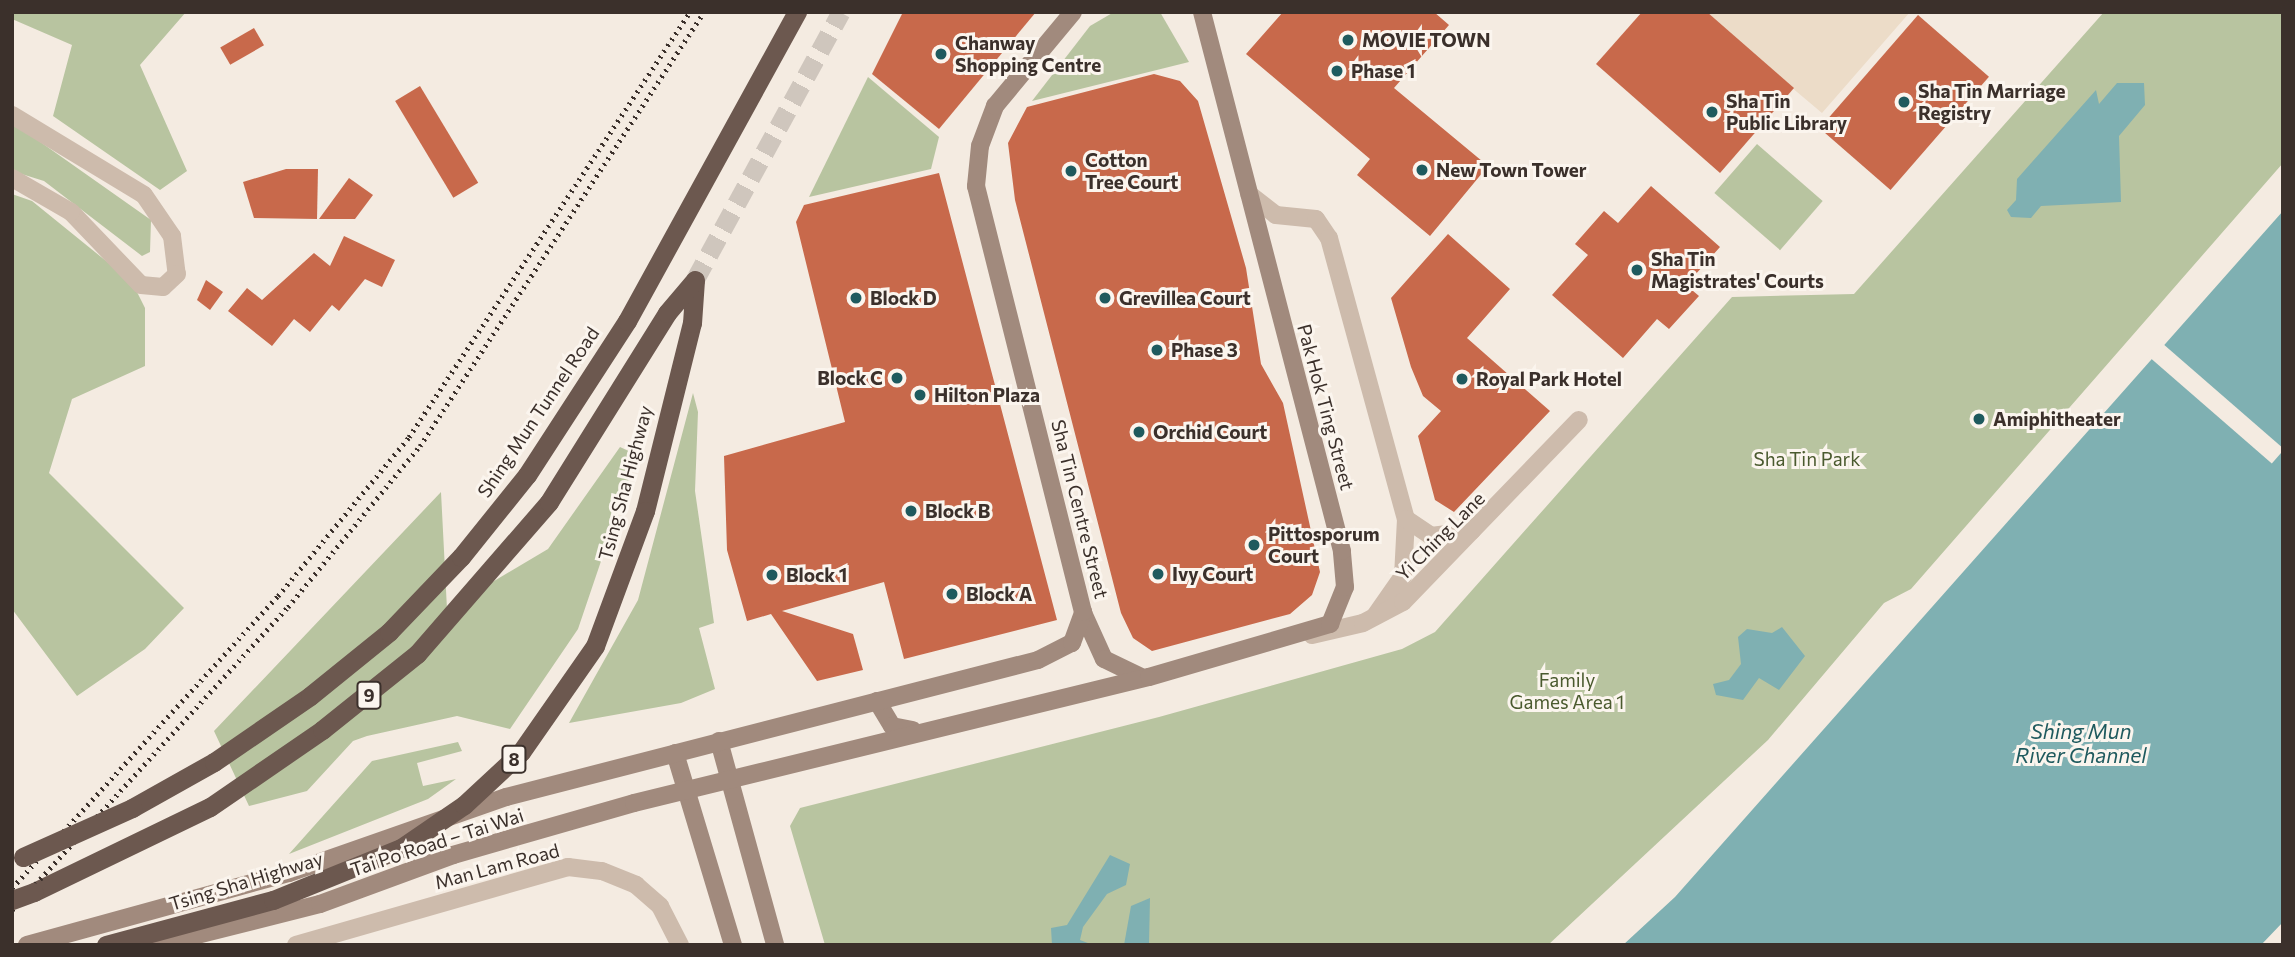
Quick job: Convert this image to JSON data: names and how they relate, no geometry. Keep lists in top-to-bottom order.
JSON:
{
  "streets": {
    "highway": [
      "Shing Mun Tunnel Road",
      "Tsing Sha Highway",
      "9",
      "8"
    ],
    "main road": ["Pak Hok Ting Street", "Sha Tin Centre Street", "Tai Po Road – Tai Wai"],
    "street": ["Yi Ching Lane", "Man Lam Road"]
  },
  "crossings": [
    ["Pak Hok Ting Street", "Yi Ching Lane"],
    ["Tsing Sha Highway", "9"],
    ["Sha Tin Centre Street", "Tai Po Road – Tai Wai"]
  ],
  "water": ["Shing Mun River Channel"],
  "parks": ["Sha Tin Park", "Family Games Area 1"],
  "places": [
    "MOVIE TOWN",
    "Chanway Shopping Centre",
    "Phase 1",
    "Sha Tin Marriage Registry",
    "Sha Tin Public Library",
    "New Town Tower",
    "Cotton Tree Court",
    "Sha Tin Magistrates' Courts",
    "Block D",
    "Grevillea Court",
    "Phase 3",
    "Block C",
    "Royal Park Hotel",
    "Hilton Plaza",
    "Amiphitheater",
    "Orchid Court",
    "Block B",
    "Pittosporum Court",
    "Ivy Court",
    "Block 1",
    "Block A"
  ]
}
